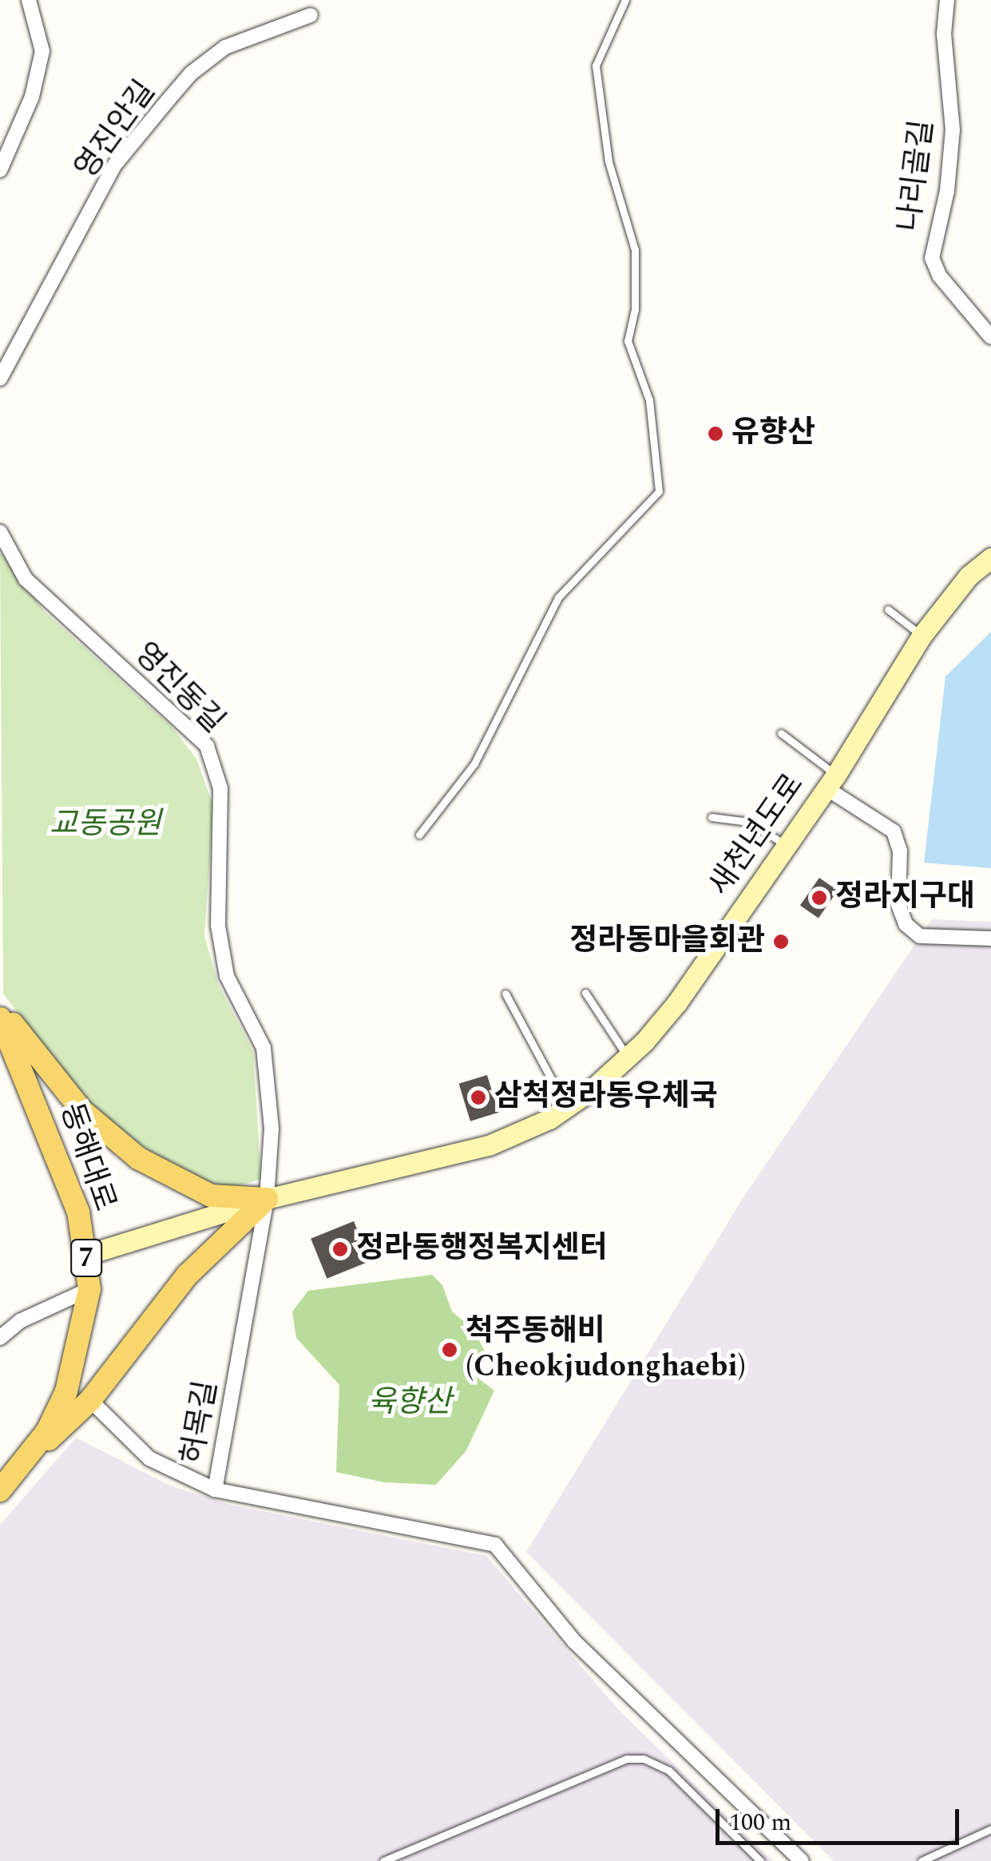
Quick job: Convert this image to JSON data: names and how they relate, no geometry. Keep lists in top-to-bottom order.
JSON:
{
  "streets": {
    "main road": ["동해대로", "7"],
    "street": [
      "영진안길",
      "나리골길",
      "영진동길",
      "새천년도로",
      "허목길"
    ]
  },
  "crossings": [
    ["영진동길", "새천년도로"],
    ["영진동길", "허목길"],
    ["새천년도로", "동해대로"],
    ["새천년도로", "허목길"]
  ],
  "parks": ["교동공원", "육향산"],
  "places": [
    "유향산",
    "정라지구대",
    "정라동마을회관",
    "삼척정라동우체국",
    "정라동행정복지센터",
    "척주동해비 (Cheokjudonghaebi)"
  ],
  "scale_bar": "100 m"
}
